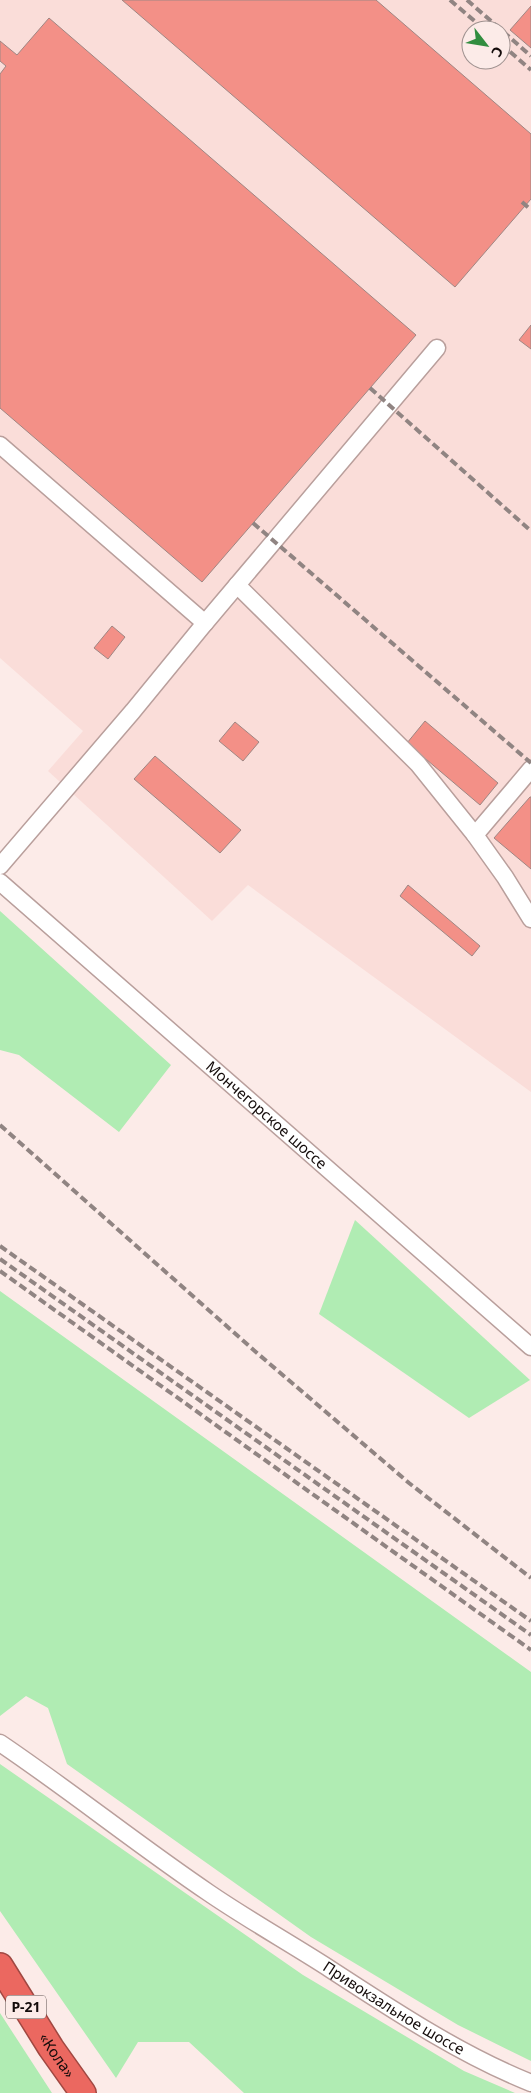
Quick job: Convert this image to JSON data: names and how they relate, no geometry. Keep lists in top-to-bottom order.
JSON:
{
  "streets": {
    "highway": ["Р-21", "«Кола»"],
    "street": ["Мончегорское шоссе", "Привокзальное шоссе"]
  },
  "north": "bottom right"
}
